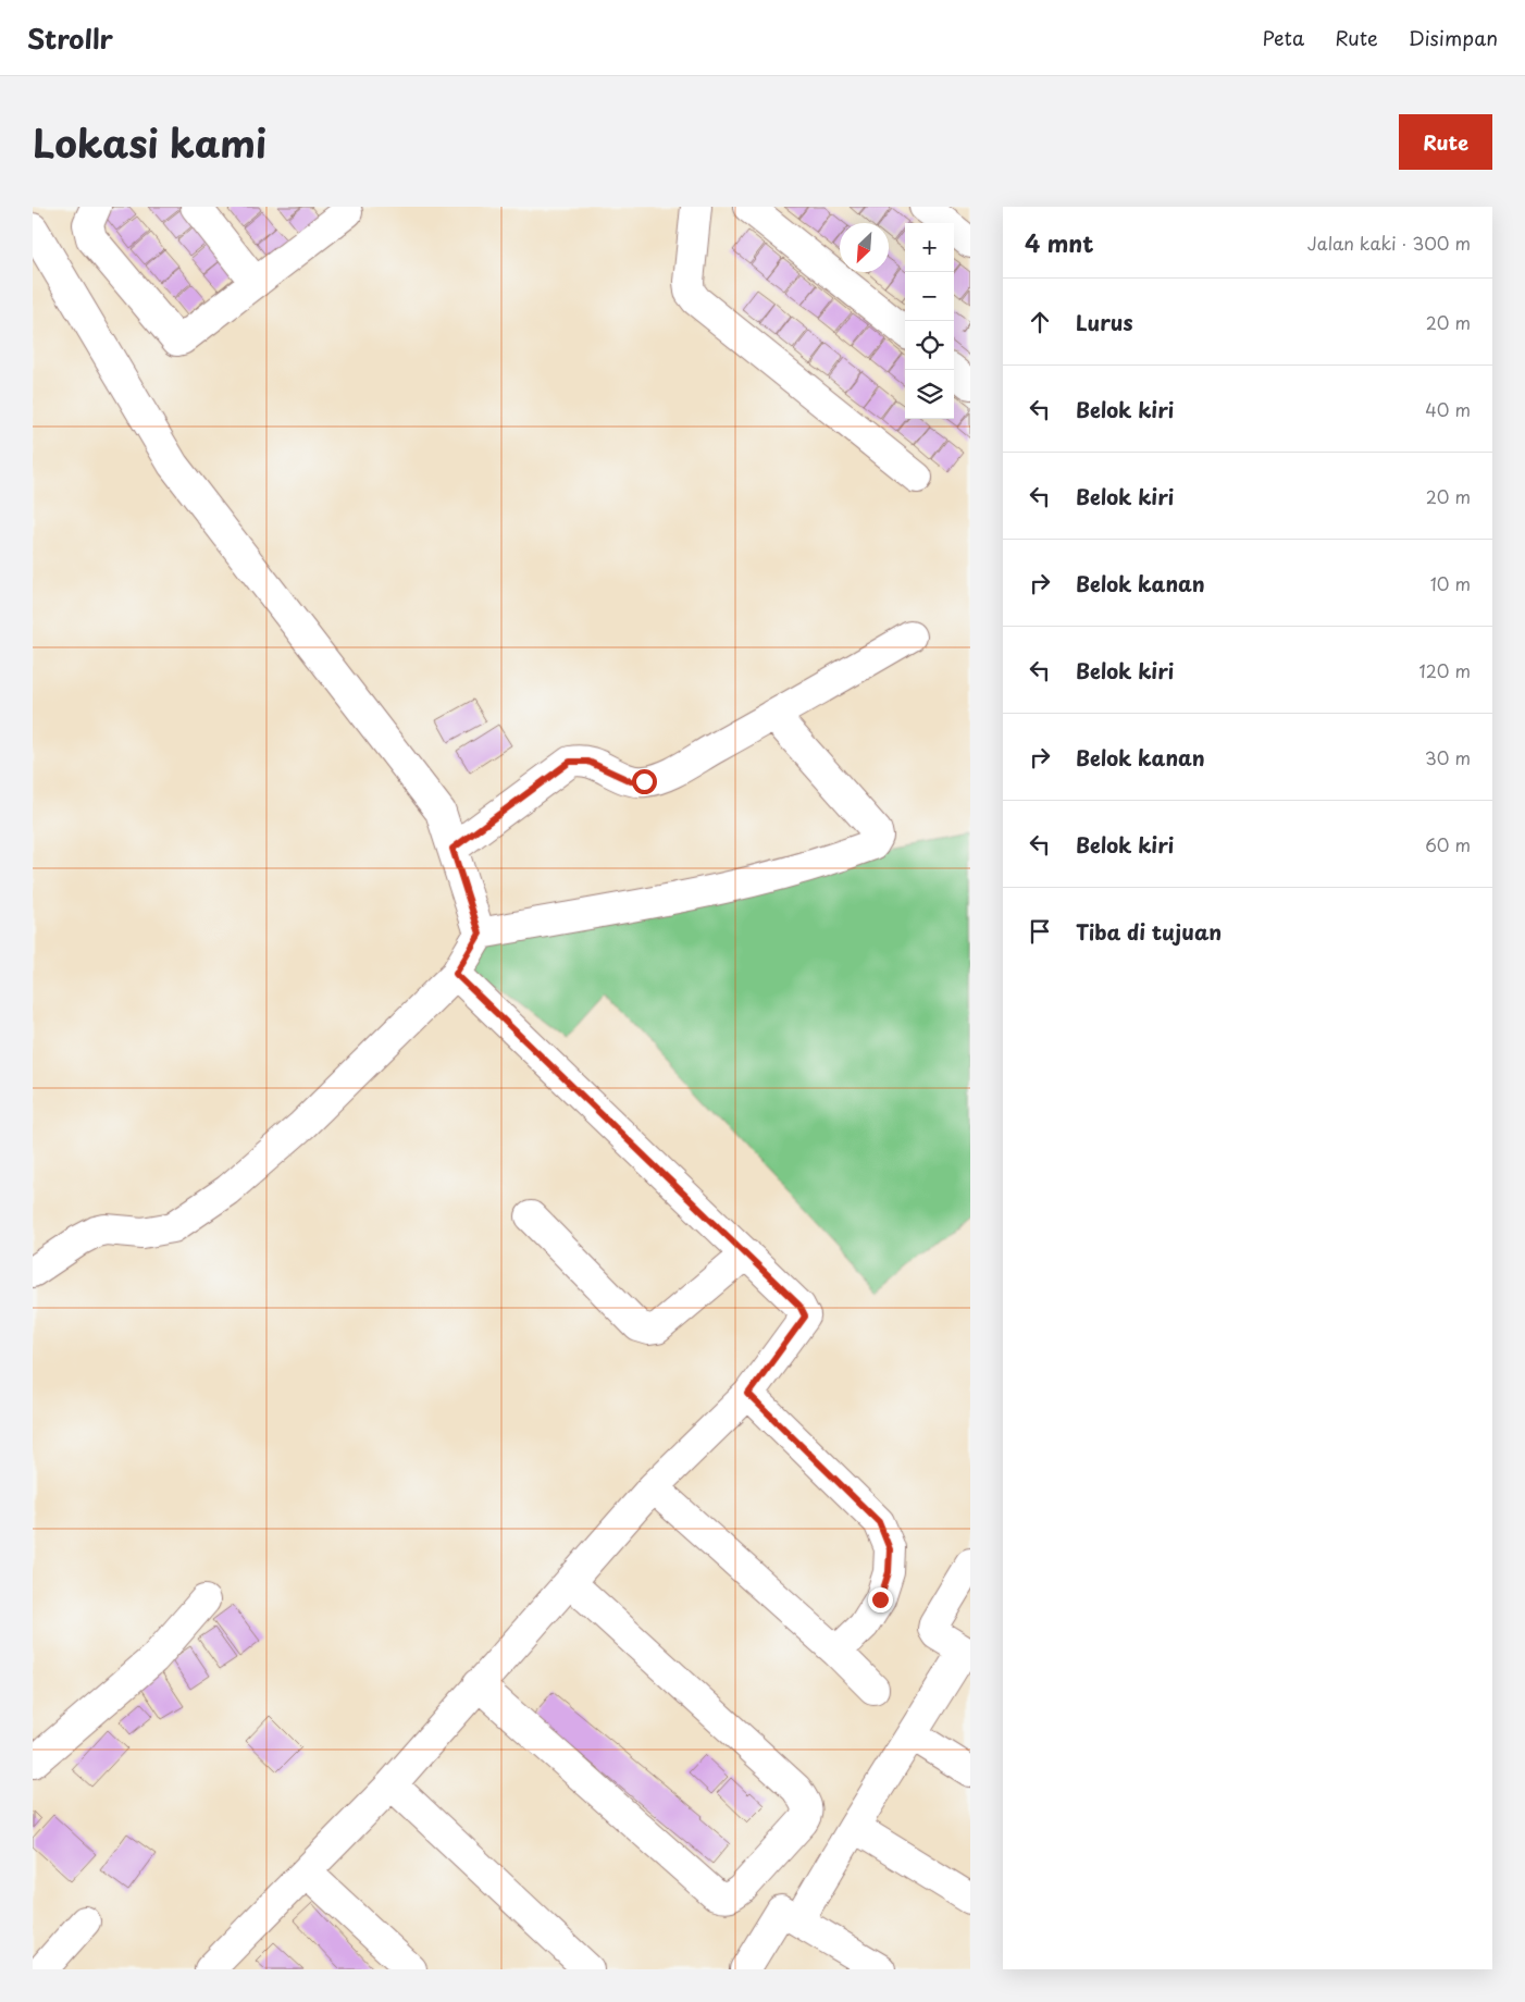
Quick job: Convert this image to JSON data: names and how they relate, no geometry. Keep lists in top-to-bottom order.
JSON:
{
  "north": "bottom left",
  "page": {
    "header": "Strollr",
    "nav": ["Peta", "Rute", "Disimpan"],
    "title": "Lokasi kami",
    "buttons": "Rute",
    "heading": ["4 mnt", "Jalan kaki · 300 m"],
    "map_buttons": ["+", "−"],
    "list": [
      ["Lurus", "20 m"],
      ["Belok kiri", "40 m"],
      ["Belok kiri", "20 m"],
      ["Belok kanan", "10 m"],
      ["Belok kiri", "120 m"],
      ["Belok kanan", "30 m"],
      ["Belok kiri", "60 m"],
      "Tiba di tujuan"
    ]
  }
}
